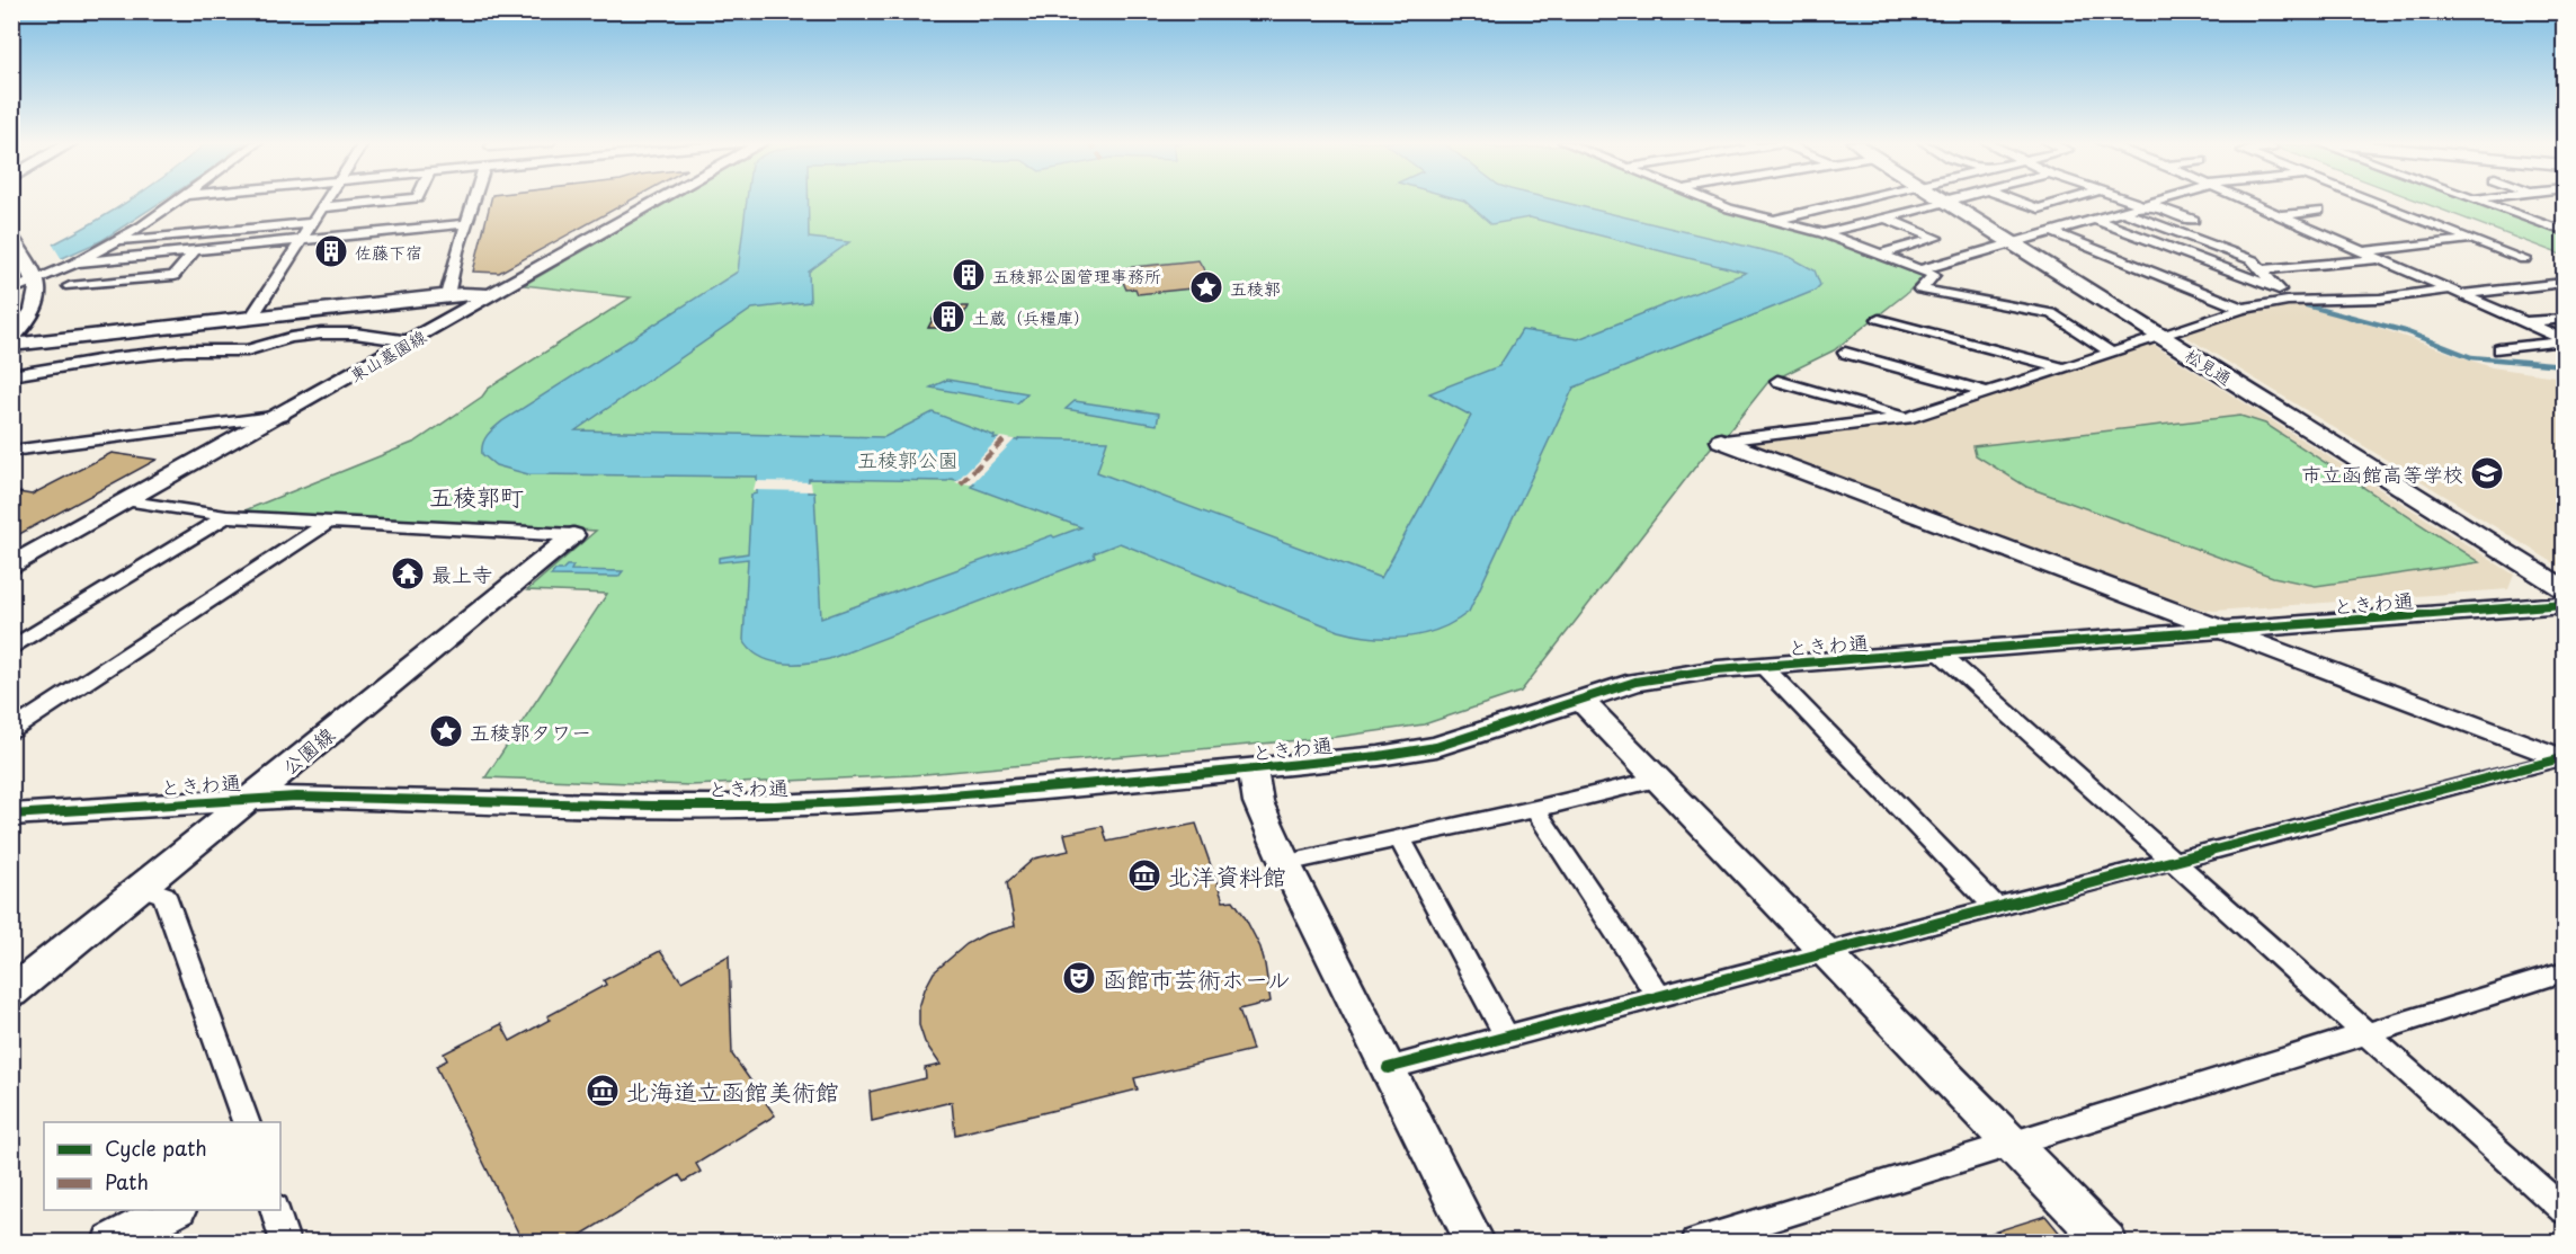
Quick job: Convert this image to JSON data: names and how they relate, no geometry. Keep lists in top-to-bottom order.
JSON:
{
  "streets": {
    "street": [
      "東山墓園線",
      "松見通",
      "ときわ通",
      "公園線"
    ]
  },
  "crossings": [
    ["ときわ通", "公園線"]
  ],
  "districts": ["五稜郭町"],
  "parks": ["五稜郭公園"],
  "places": {
    "building": ["佐藤下宿", "五稜郭公園管理事務所", "土蔵（兵糧庫）"],
    "place": ["五稜郭", "五稜郭タワー"],
    "school or university": ["市立函館高等学校"],
    "temple": ["最上寺"],
    "museum": ["北洋資料館", "北海道立函館美術館"],
    "theatre": ["函館市芸術ホール"]
  },
  "legend": ["Cycle path", "Path"]
}
